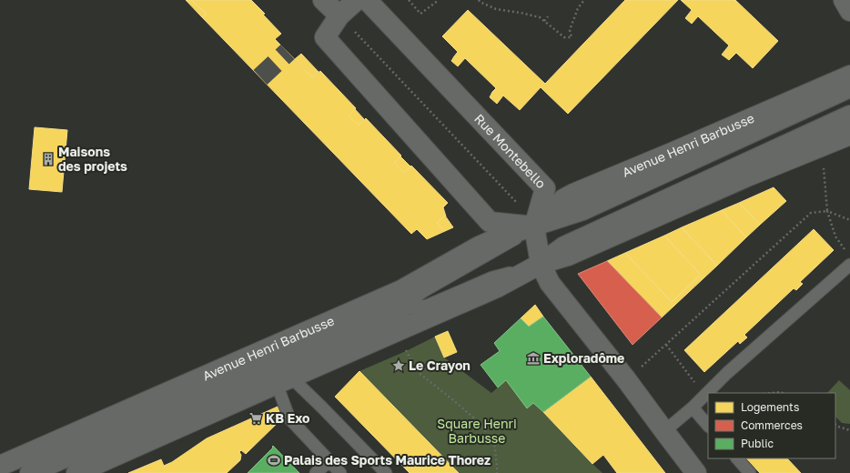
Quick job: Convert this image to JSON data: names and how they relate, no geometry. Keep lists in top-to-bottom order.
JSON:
{
  "streets": {
    "street": ["Avenue Henri Barbusse", "Rue Montebello"]
  },
  "crossings": [
    ["Avenue Henri Barbusse", "Rue Montebello"]
  ],
  "parks": ["Square Henri Barbusse"],
  "places": {
    "building": ["Maisons des projets"],
    "museum": ["Exploradôme"],
    "place": ["Le Crayon"],
    "supermarket": ["KB Exo"],
    "sports": ["Palais des Sports Maurice Thorez"]
  },
  "legend": ["Logements", "Commerces", "Public"]
}
